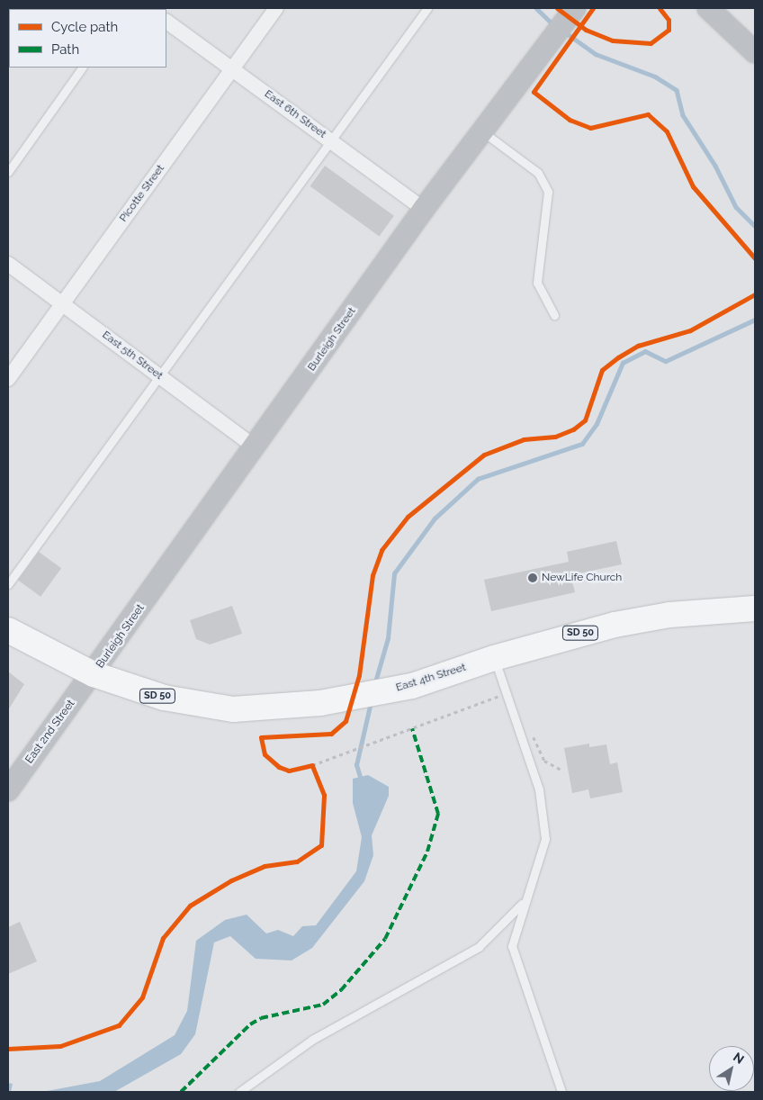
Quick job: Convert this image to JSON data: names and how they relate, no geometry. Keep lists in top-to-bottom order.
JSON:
{
  "streets": {
    "highway": ["SD 50", "East 4th Street"],
    "street": [
      "East 6th Street",
      "Picotte Street",
      "Burleigh Street",
      "East 5th Street",
      "East 2nd Street"
    ]
  },
  "crossings": [
    ["East 6th Street", "Picotte Street"],
    ["East 6th Street", "Burleigh Street"],
    ["Picotte Street", "East 5th Street"],
    ["Burleigh Street", "East 5th Street"],
    ["Burleigh Street", "East 4th Street"],
    ["Burleigh Street", "East 2nd Street"],
    ["East 4th Street", "East 2nd Street"]
  ],
  "places": ["NewLife Church"],
  "legend": ["Cycle path", "Path"],
  "north": "top right"
}
